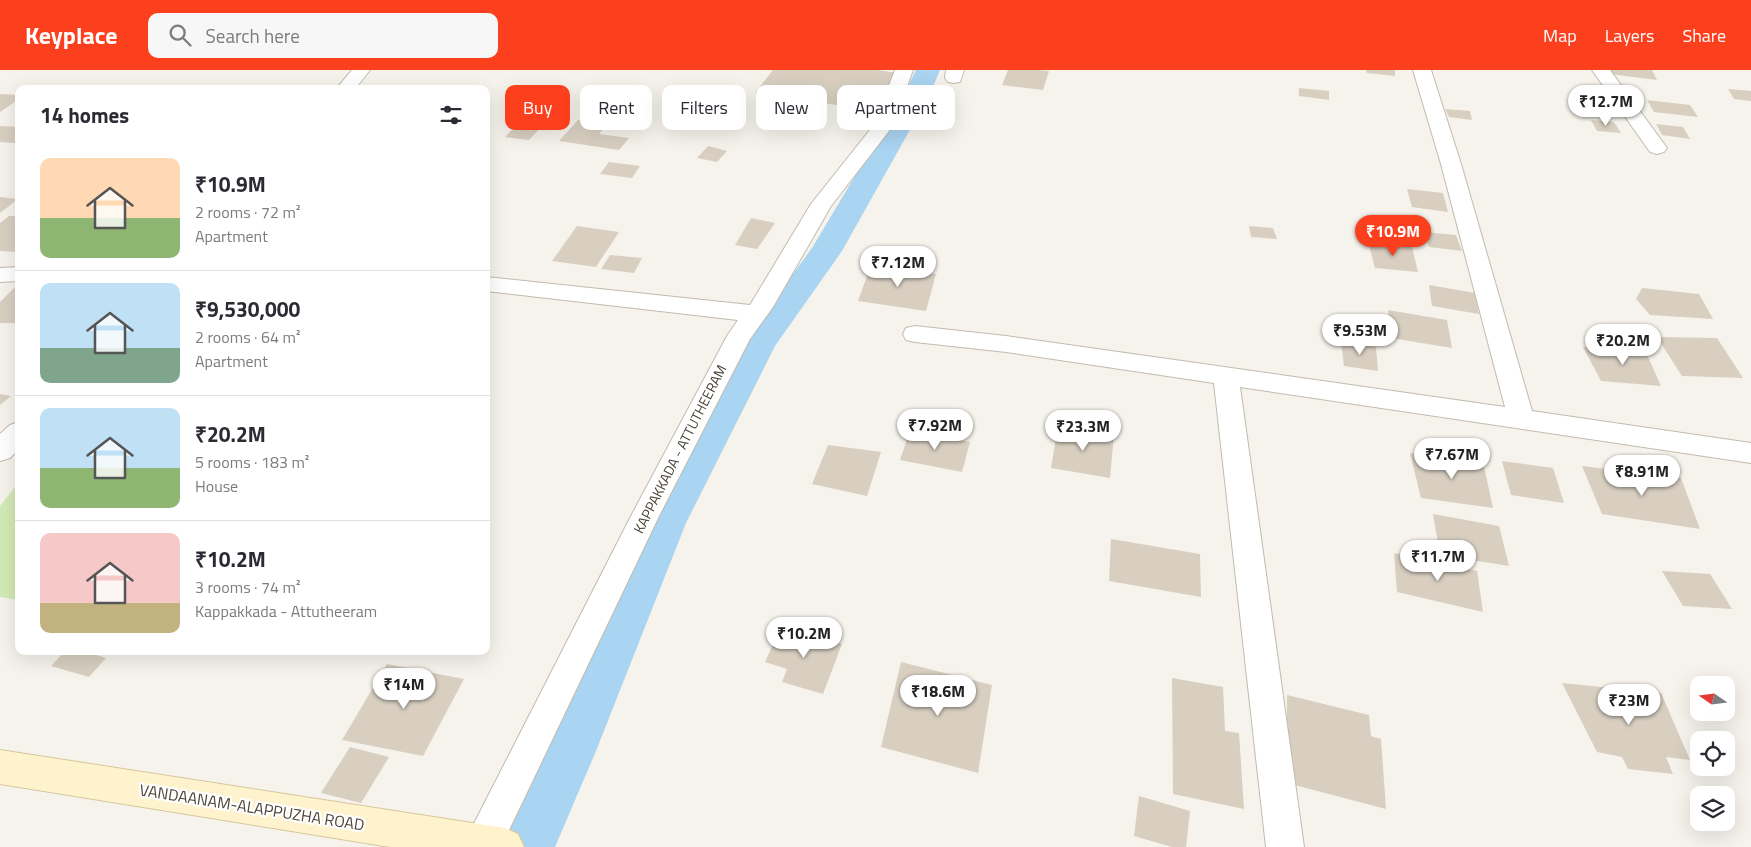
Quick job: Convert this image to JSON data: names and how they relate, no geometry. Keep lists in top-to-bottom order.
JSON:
{
  "streets": {
    "main road": ["VANDAANAM-ALAPPUZHA ROAD"],
    "street": ["KAPPAKKADA - ATTUTHEERAM"]
  },
  "crossings": [
    ["KAPPAKKADA - ATTUTHEERAM", "VANDAANAM-ALAPPUZHA ROAD"]
  ],
  "north": "left",
  "page": {
    "header": "Keyplace",
    "search": "Search here",
    "nav": ["Map", "Layers", "Share"],
    "price": [
      "₹12.7M",
      "₹10.9M",
      "₹7.12M",
      "₹9.53M",
      "₹20.2M",
      "₹7.92M",
      "₹23.3M",
      "₹7.67M",
      "₹8.91M",
      "₹11.7M",
      "₹10.2M",
      "₹14M",
      "₹18.6M",
      "₹23M"
    ],
    "chip": [
      "Buy",
      "Rent",
      "Filters",
      "New",
      "Apartment"
    ],
    "heading": "14 homes",
    "list": [
      {
        "name": "₹10.9M",
        "note": "2 rooms · 72 m² · Apartment"
      },
      {
        "name": "₹9,530,000",
        "note": "2 rooms · 64 m² · Apartment"
      },
      {
        "name": "₹20.2M",
        "note": "5 rooms · 183 m² · House"
      },
      {
        "name": "₹10.2M",
        "note": "3 rooms · 74 m² · Kappakkada - Attutheeram"
      }
    ]
  }
}
